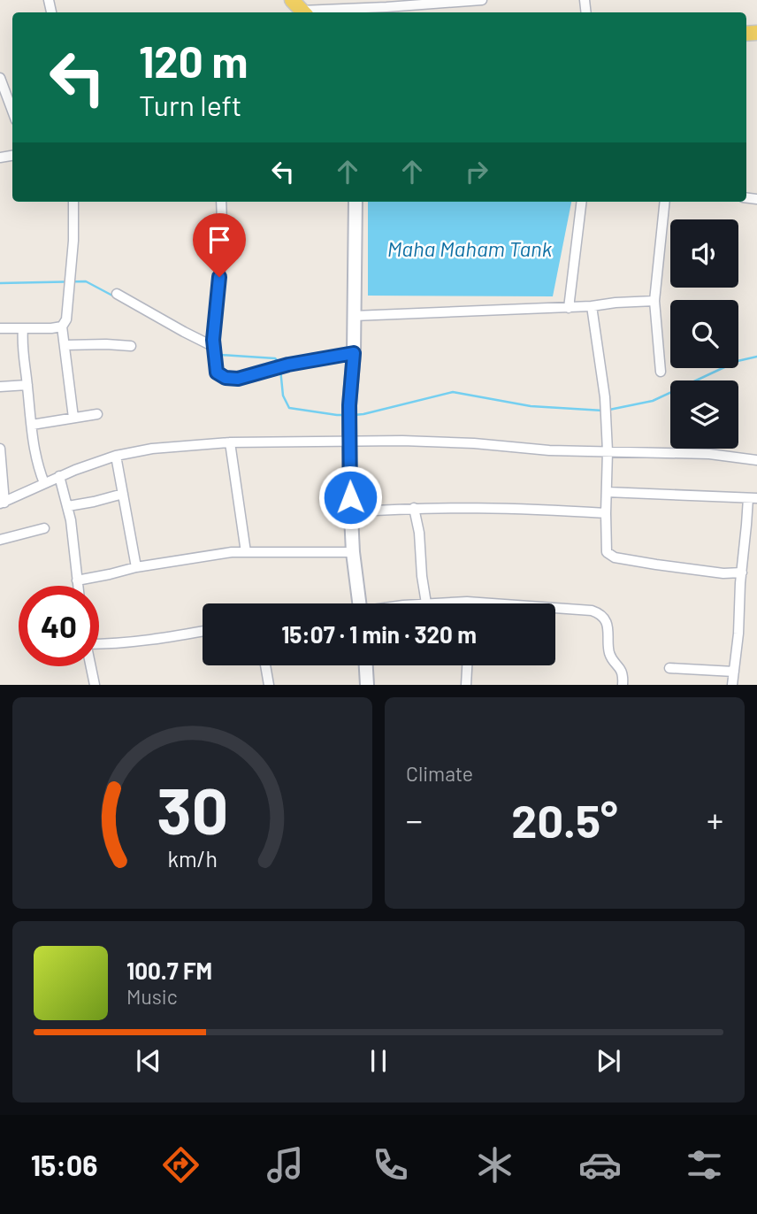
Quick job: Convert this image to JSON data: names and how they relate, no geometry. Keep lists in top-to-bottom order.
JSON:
{
  "water": ["Maha Maham Tank"],
  "page": {
    "turn": ["120 m", "Turn left"],
    "limit": "40",
    "trip": "15:07 · 1 min · 320 m",
    "tile": "Climate",
    "heat": ["−", "20.5°", "+"],
    "song": ["100.7 FM", "Music"],
    "tabs": "15:06",
    "gauge": ["30", "km/h"]
  }
}
